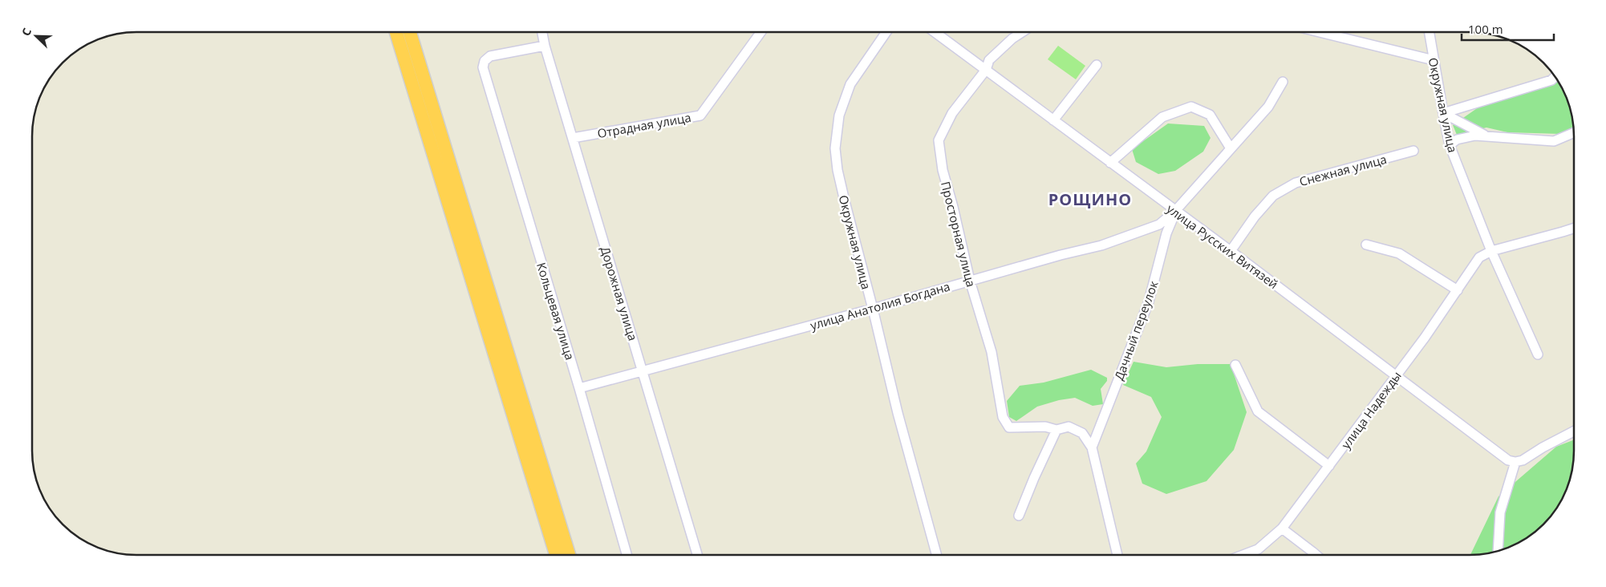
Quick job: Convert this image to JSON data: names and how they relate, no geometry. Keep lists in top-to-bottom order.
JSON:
{
  "streets": {
    "street": [
      "Окружная улица",
      "Отрадная улица",
      "Снежная улица",
      "Просторная улица",
      "улица Русских Витязей",
      "Дорожная улица",
      "улица Анатолия Богдана",
      "Кольцевая улица",
      "Дачный переулок",
      "улица Надежды"
    ]
  },
  "crossings": [
    ["Окружная улица", "улица Анатолия Богдана"],
    ["Окружная улица", "улица Надежды"],
    ["Отрадная улица", "Дорожная улица"],
    ["Снежная улица", "улица Русских Витязей"],
    ["Просторная улица", "улица Русских Витязей"],
    ["Просторная улица", "улица Анатолия Богдана"],
    ["Просторная улица", "Дачный переулок"],
    ["улица Русских Витязей", "улица Анатолия Богдана"],
    ["улица Русских Витязей", "Дачный переулок"],
    ["улица Русских Витязей", "улица Надежды"],
    ["Дорожная улица", "улица Анатолия Богдана"],
    ["Дорожная улица", "Кольцевая улица"],
    ["улица Анатолия Богдана", "Кольцевая улица"],
    ["улица Анатолия Богдана", "Дачный переулок"]
  ],
  "districts": ["РОЩИНО"],
  "scale_bar": "100 m",
  "north": "top left"
}
